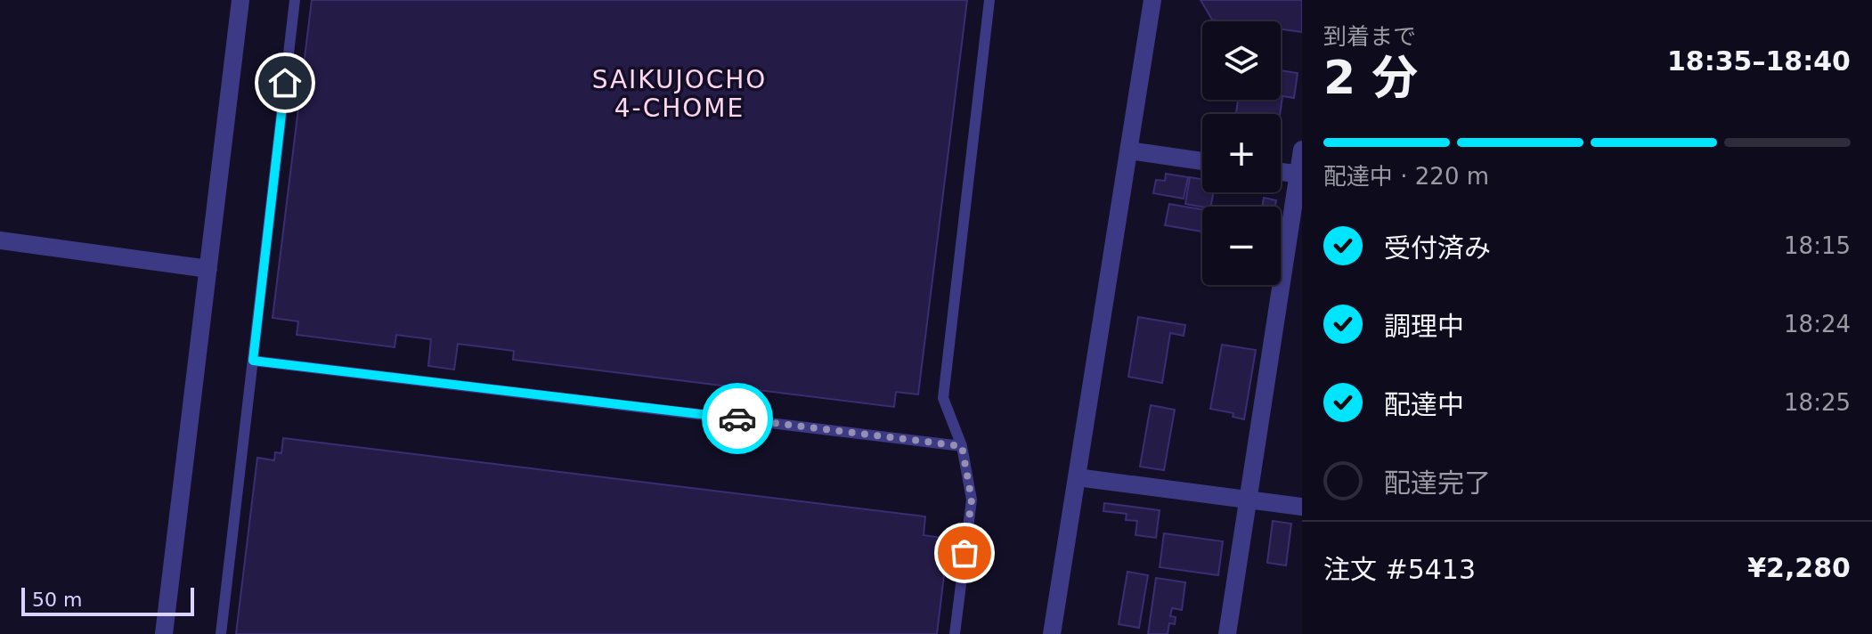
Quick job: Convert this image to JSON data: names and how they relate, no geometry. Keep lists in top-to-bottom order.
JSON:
{
  "districts": ["SAIKUJOCHO 4-CHOME"],
  "scale_bar": "50 m",
  "page": {
    "heading": ["2 分", "到着まで", "18:35–18:40"],
    "panel": ["注文 #5413", "¥2,280"],
    "map_buttons": ["+", "−"],
    "bar": "配達中 · 220 m",
    "list": [
      ["受付済み", "18:15"],
      ["調理中", "18:24"],
      ["配達中", "18:25"],
      "配達完了"
    ],
    "scale": "50 m"
  }
}
